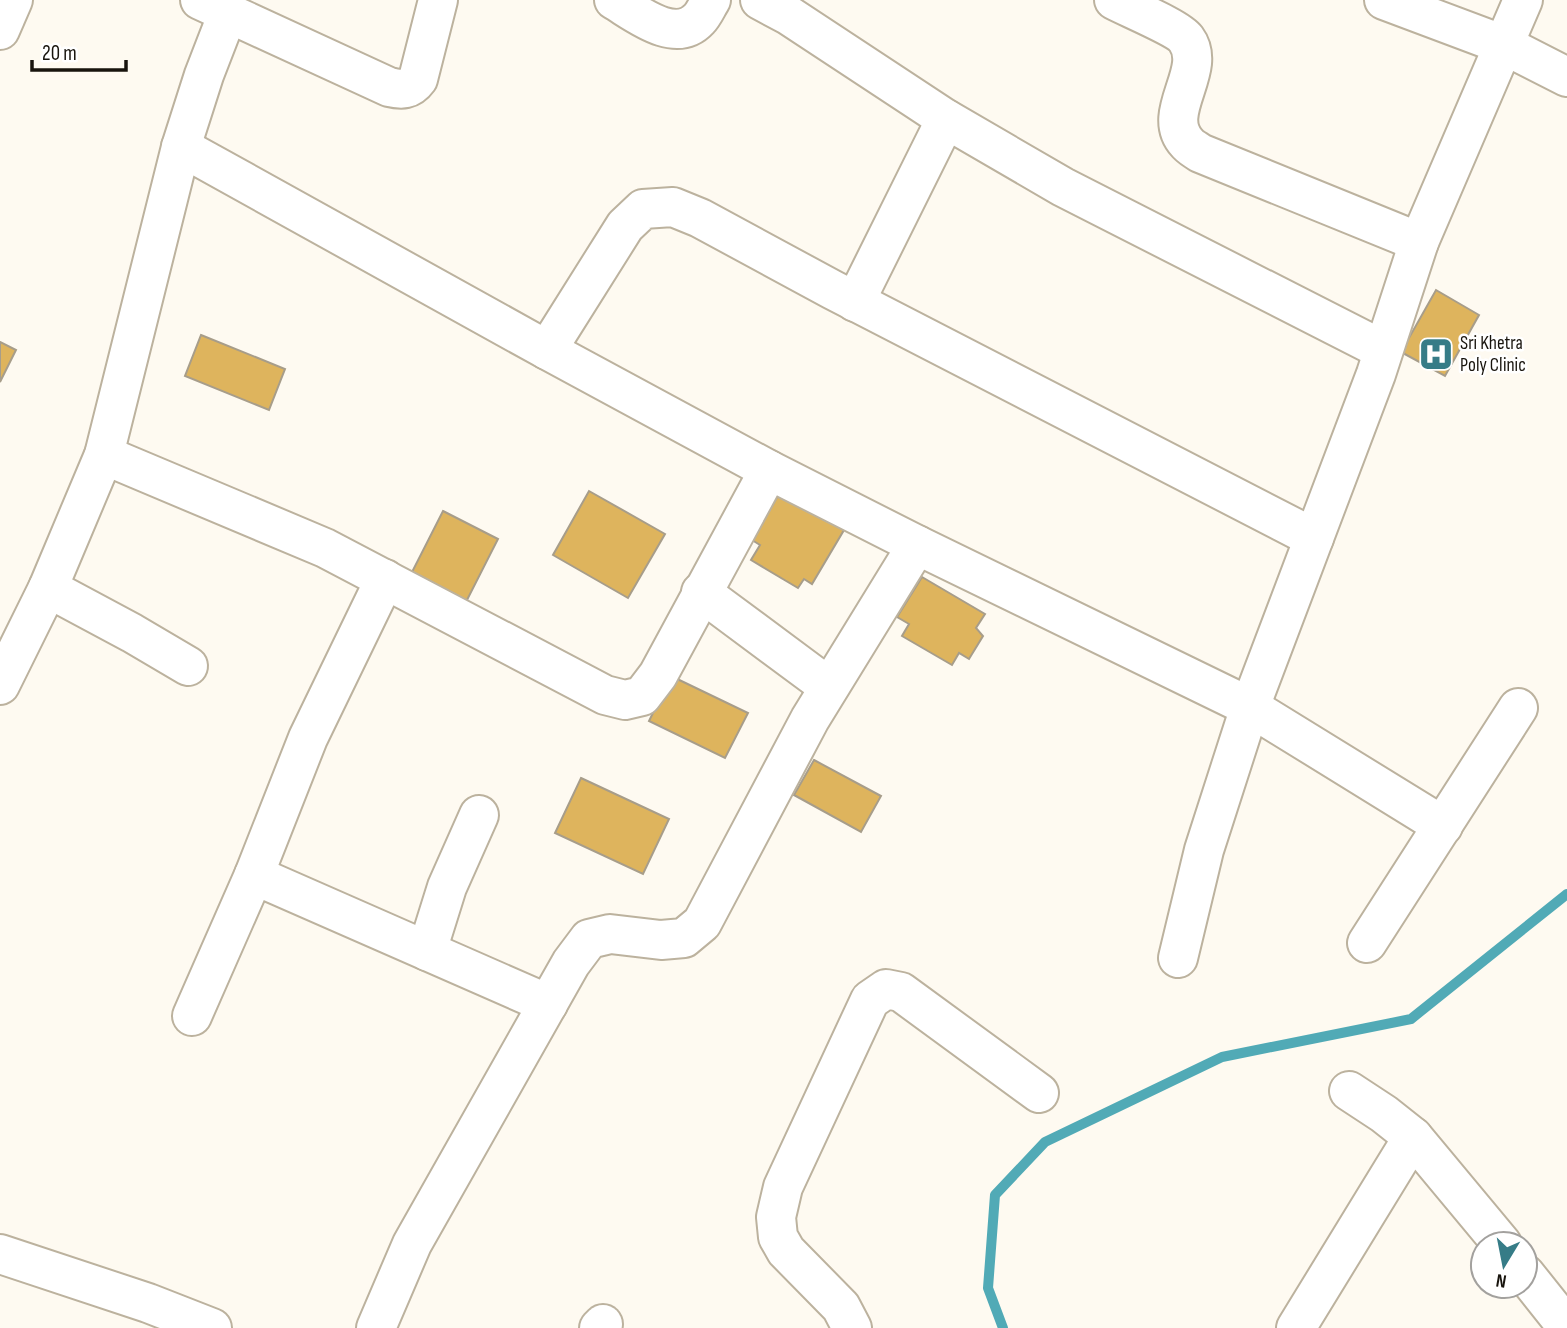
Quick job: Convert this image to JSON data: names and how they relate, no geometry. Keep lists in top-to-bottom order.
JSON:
{
  "places": {
    "hospital": ["Sri Khetra Poly Clinic"]
  },
  "scale_bar": "20 m",
  "north": "bottom"
}
